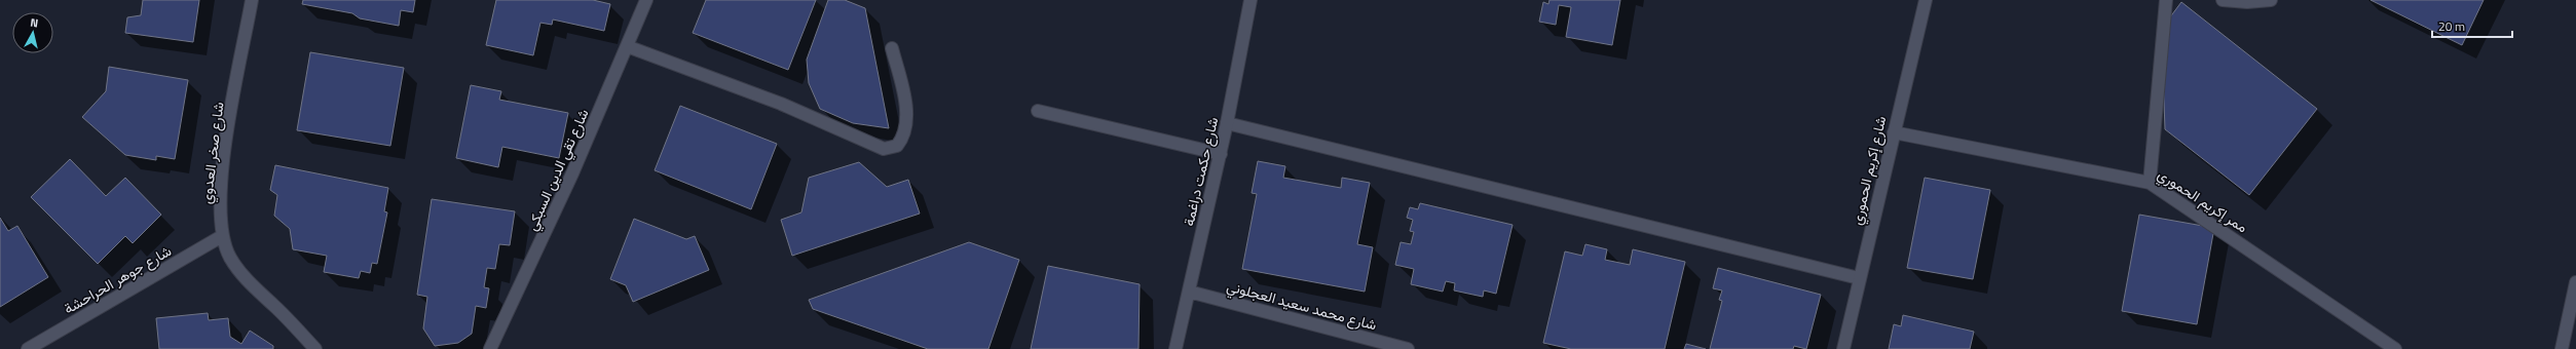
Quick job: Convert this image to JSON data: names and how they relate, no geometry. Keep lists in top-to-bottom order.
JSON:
{
  "streets": {
    "street": [
      "شارع صخر العدوي",
      "شارع تقي الدين السبكي",
      "شارع إكريم الحموري",
      "شارع حكمت دراغمة",
      "ممر إكريم الحموري",
      "شارع جوهر الحراحشة",
      "شارع محمد سعيد العجلوني"
    ]
  },
  "crossings": [
    ["شارع صخر العدوي", "شارع جوهر الحراحشة"],
    ["شارع إكريم الحموري", "ممر إكريم الحموري"],
    ["شارع حكمت دراغمة", "شارع محمد سعيد العجلوني"]
  ],
  "scale_bar": "20 m",
  "north": "top"
}
